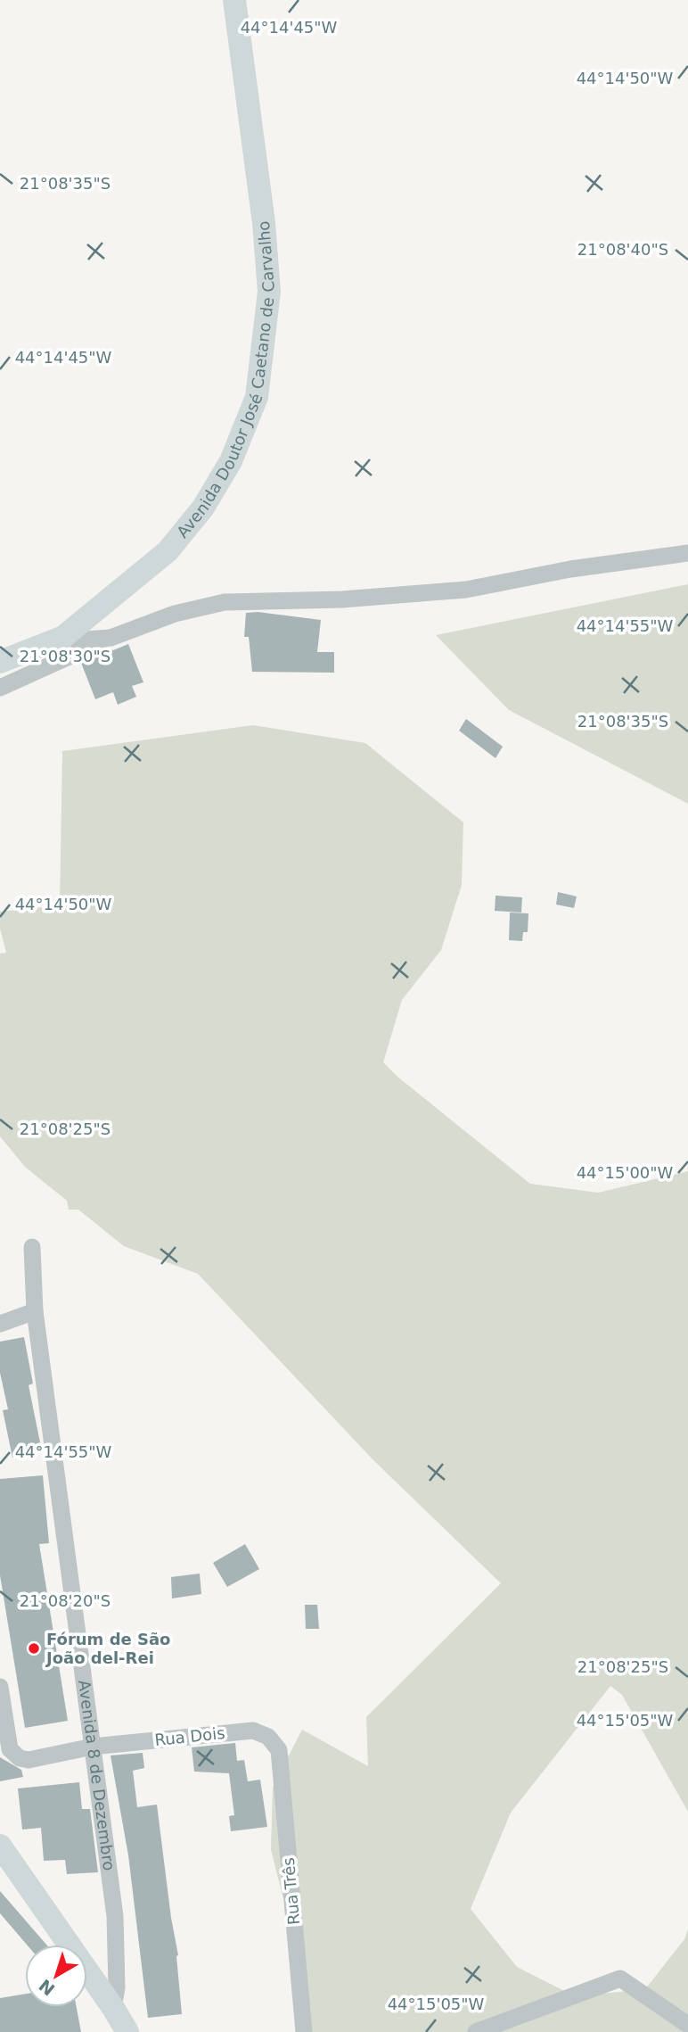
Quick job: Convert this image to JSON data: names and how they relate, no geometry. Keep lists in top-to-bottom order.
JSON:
{
  "streets": {
    "main road": ["Avenida Doutor José Caetano de Carvalho", "Avenida 8 de Dezembro"],
    "street": ["Rua Dois", "Rua Três"]
  },
  "crossings": [
    ["Rua Dois", "Avenida 8 de Dezembro"],
    ["Rua Dois", "Rua Três"]
  ],
  "places": ["Fórum de São João del-Rei"],
  "north": "bottom left",
  "coordinates": [
    "44°14'45\"W",
    "44°14'50\"W",
    "21°08'35\"S",
    "21°08'40\"S",
    "44°14'55\"W",
    "21°08'30\"S",
    "21°08'25\"S",
    "44°15'00\"W",
    "21°08'20\"S",
    "44°15'05\"W"
  ]
}
